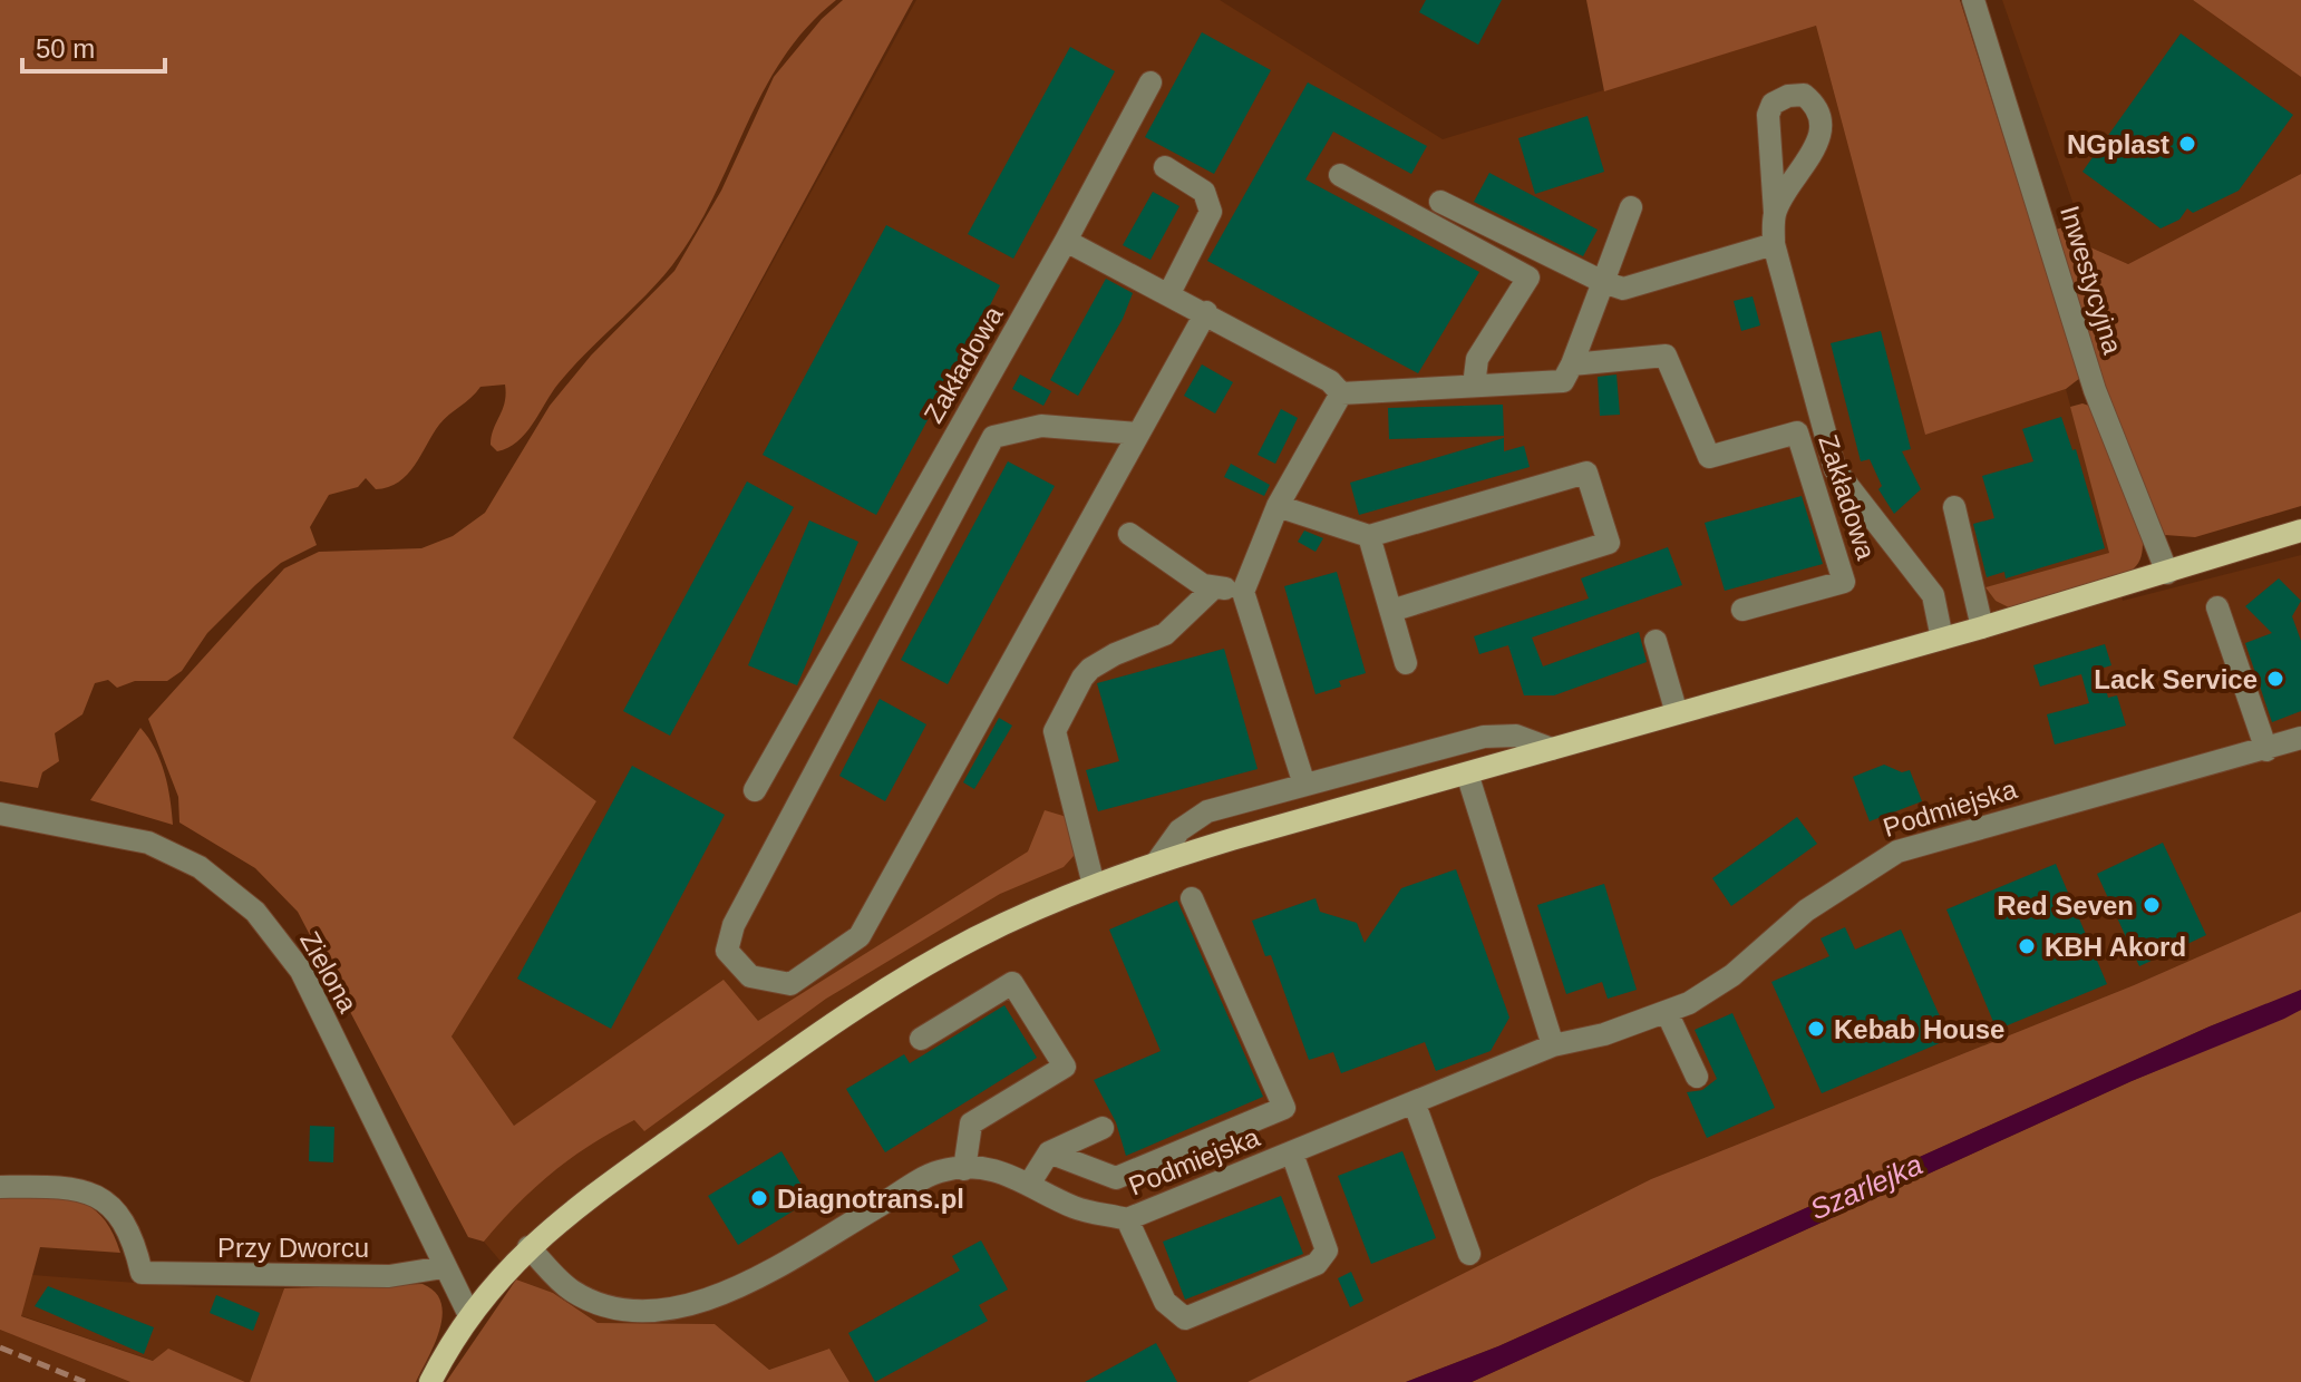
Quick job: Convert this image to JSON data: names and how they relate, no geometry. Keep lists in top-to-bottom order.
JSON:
{
  "streets": {
    "street": [
      "Inwestycyjna",
      "Zakładowa",
      "Podmiejska",
      "Zielona",
      "Przy Dworcu"
    ]
  },
  "crossings": [
    ["Zielona", "Przy Dworcu"]
  ],
  "water": ["Szarlejka"],
  "places": [
    "NGplast",
    "Lack Service",
    "Red Seven",
    "KBH Akord",
    "Kebab House",
    "Diagnotrans.pl"
  ],
  "scale_bar": "50 m"
}
